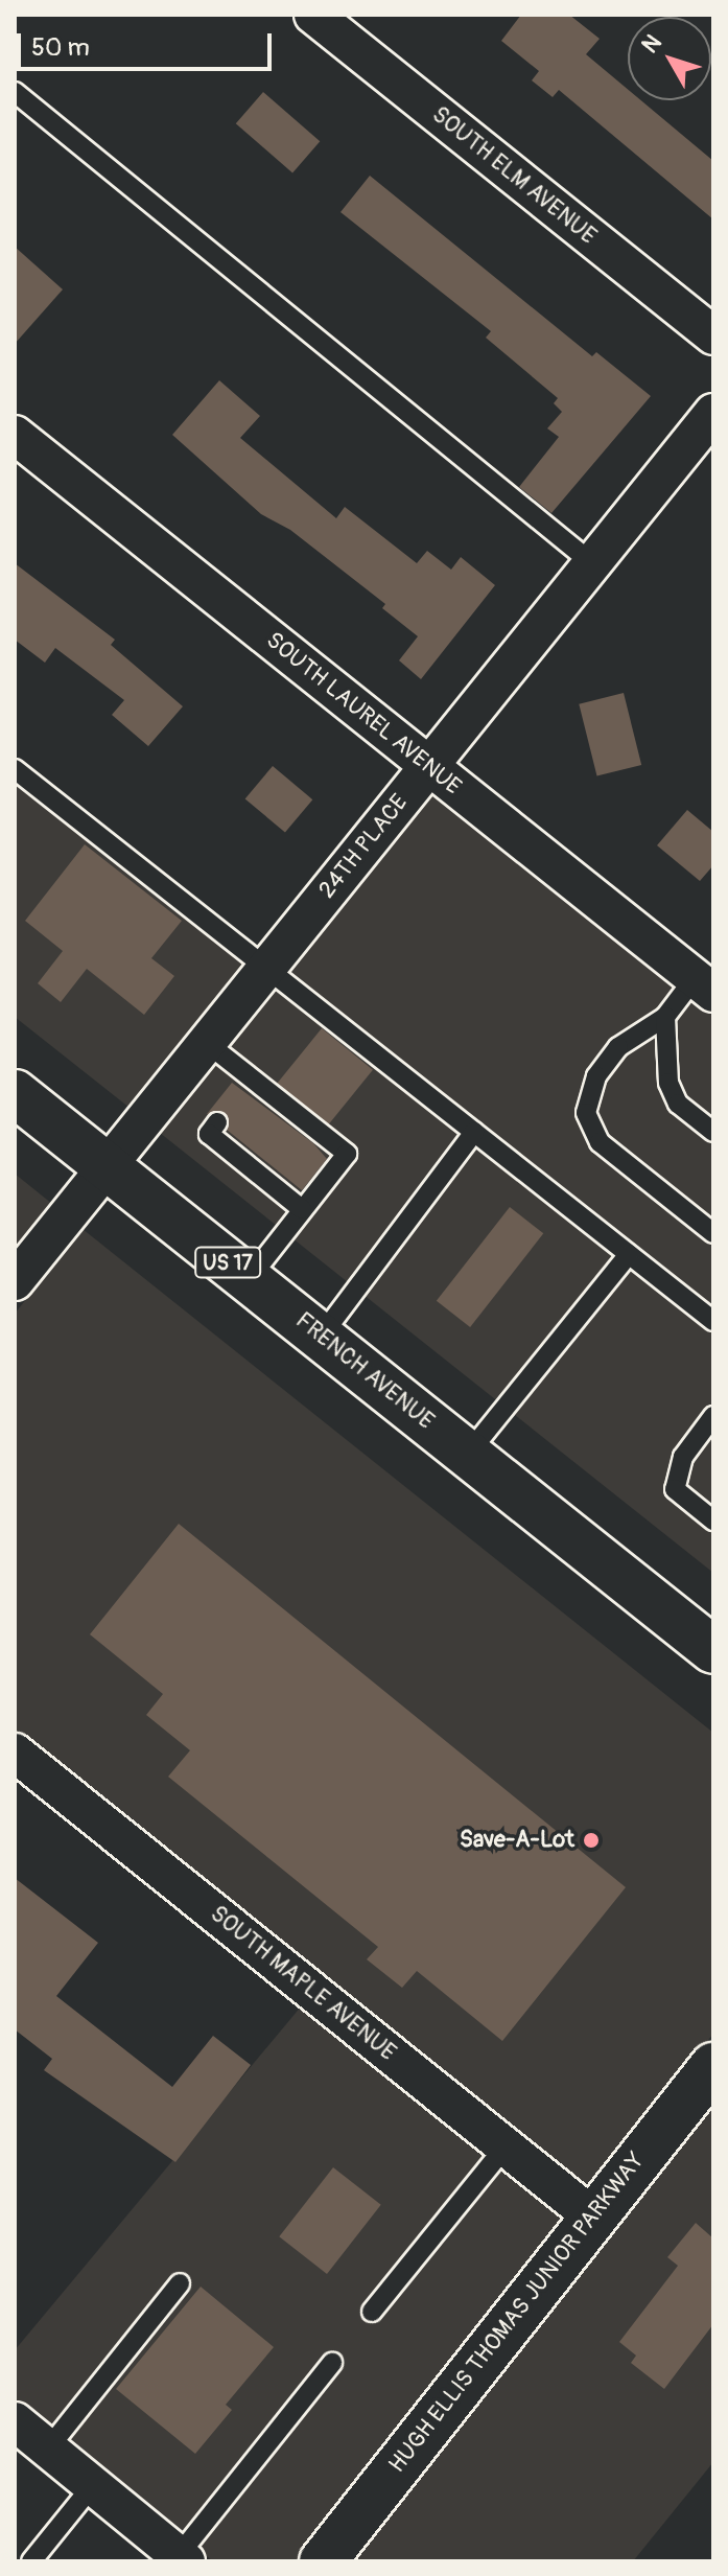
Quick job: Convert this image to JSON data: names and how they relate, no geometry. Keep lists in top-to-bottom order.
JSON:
{
  "streets": {
    "main road": ["US 17", "FRENCH AVENUE", "HUGH ELLIS THOMAS JUNIOR PARKWAY"],
    "street": [
      "SOUTH ELM AVENUE",
      "SOUTH LAUREL AVENUE",
      "24TH PLACE",
      "SOUTH MAPLE AVENUE"
    ]
  },
  "crossings": [
    ["SOUTH LAUREL AVENUE", "24TH PLACE"],
    ["24TH PLACE", "FRENCH AVENUE"],
    ["SOUTH MAPLE AVENUE", "HUGH ELLIS THOMAS JUNIOR PARKWAY"]
  ],
  "places": ["Save-A-Lot"],
  "scale_bar": "50 m",
  "north": "top left"
}
